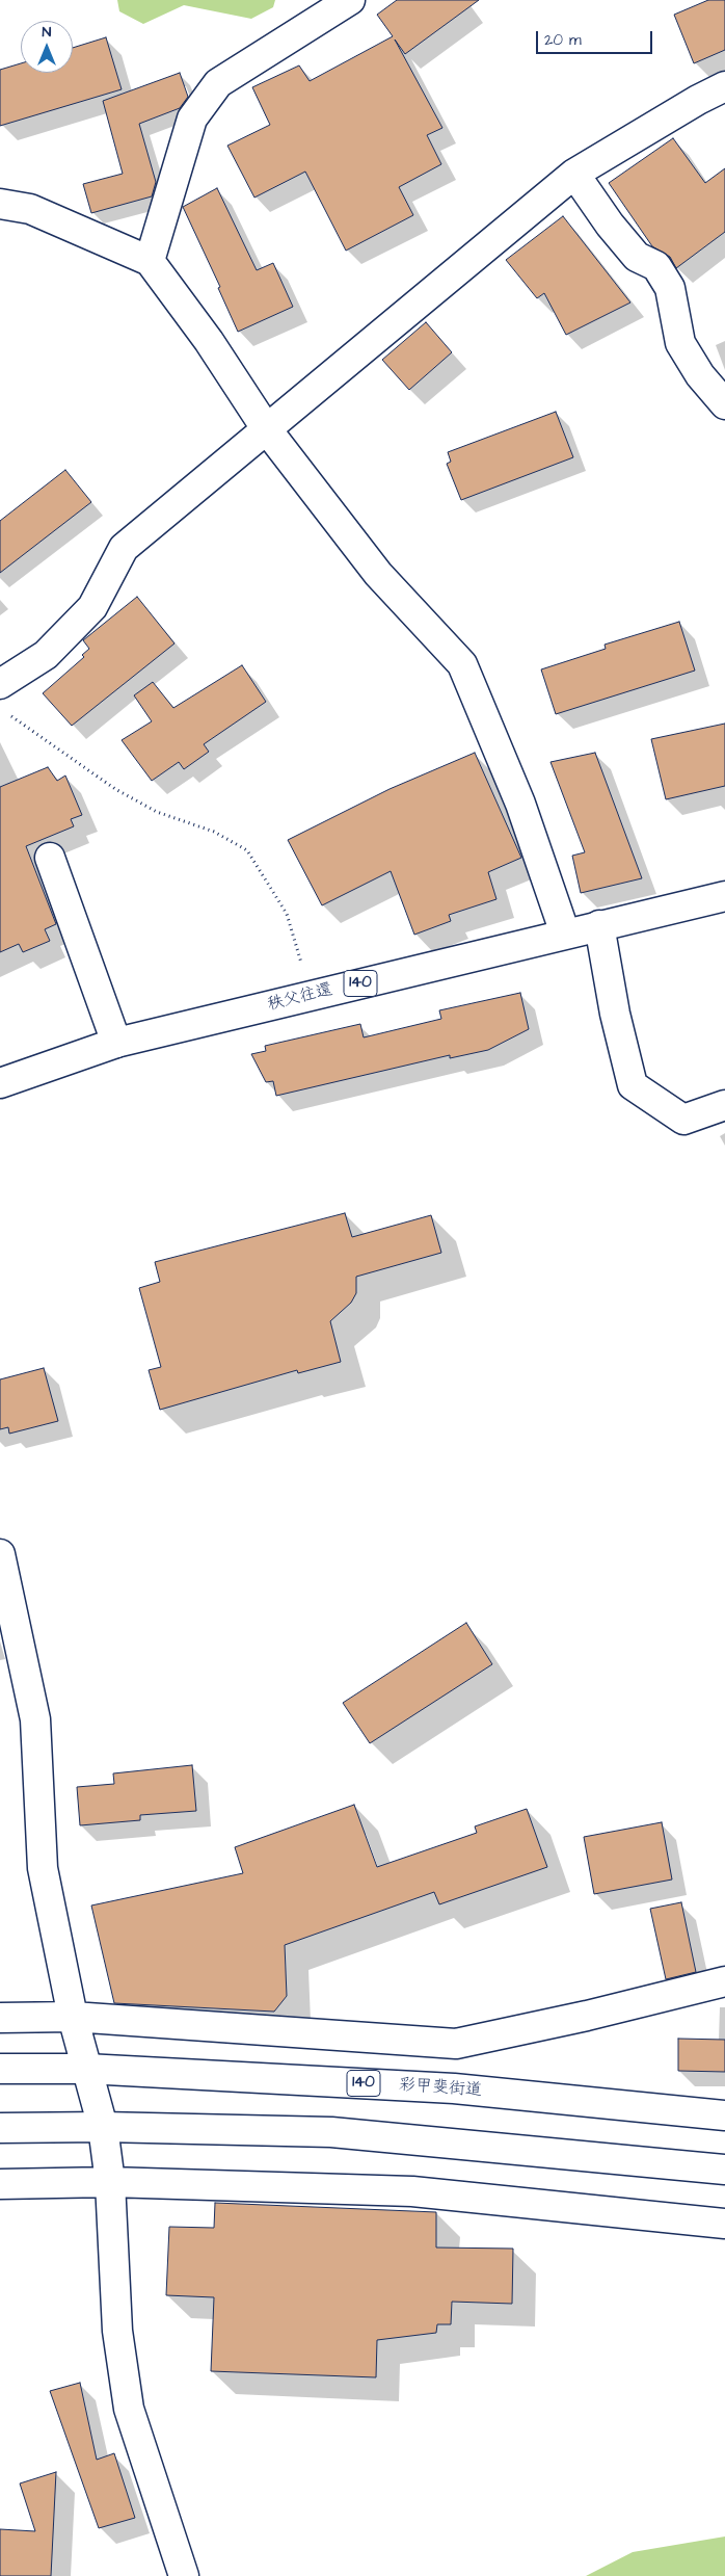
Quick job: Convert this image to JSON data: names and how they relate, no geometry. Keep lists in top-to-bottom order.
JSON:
{
  "streets": {
    "main road": ["140", "秩父往還", "彩甲斐街道"]
  },
  "scale_bar": "20 m",
  "north": "top"
}
